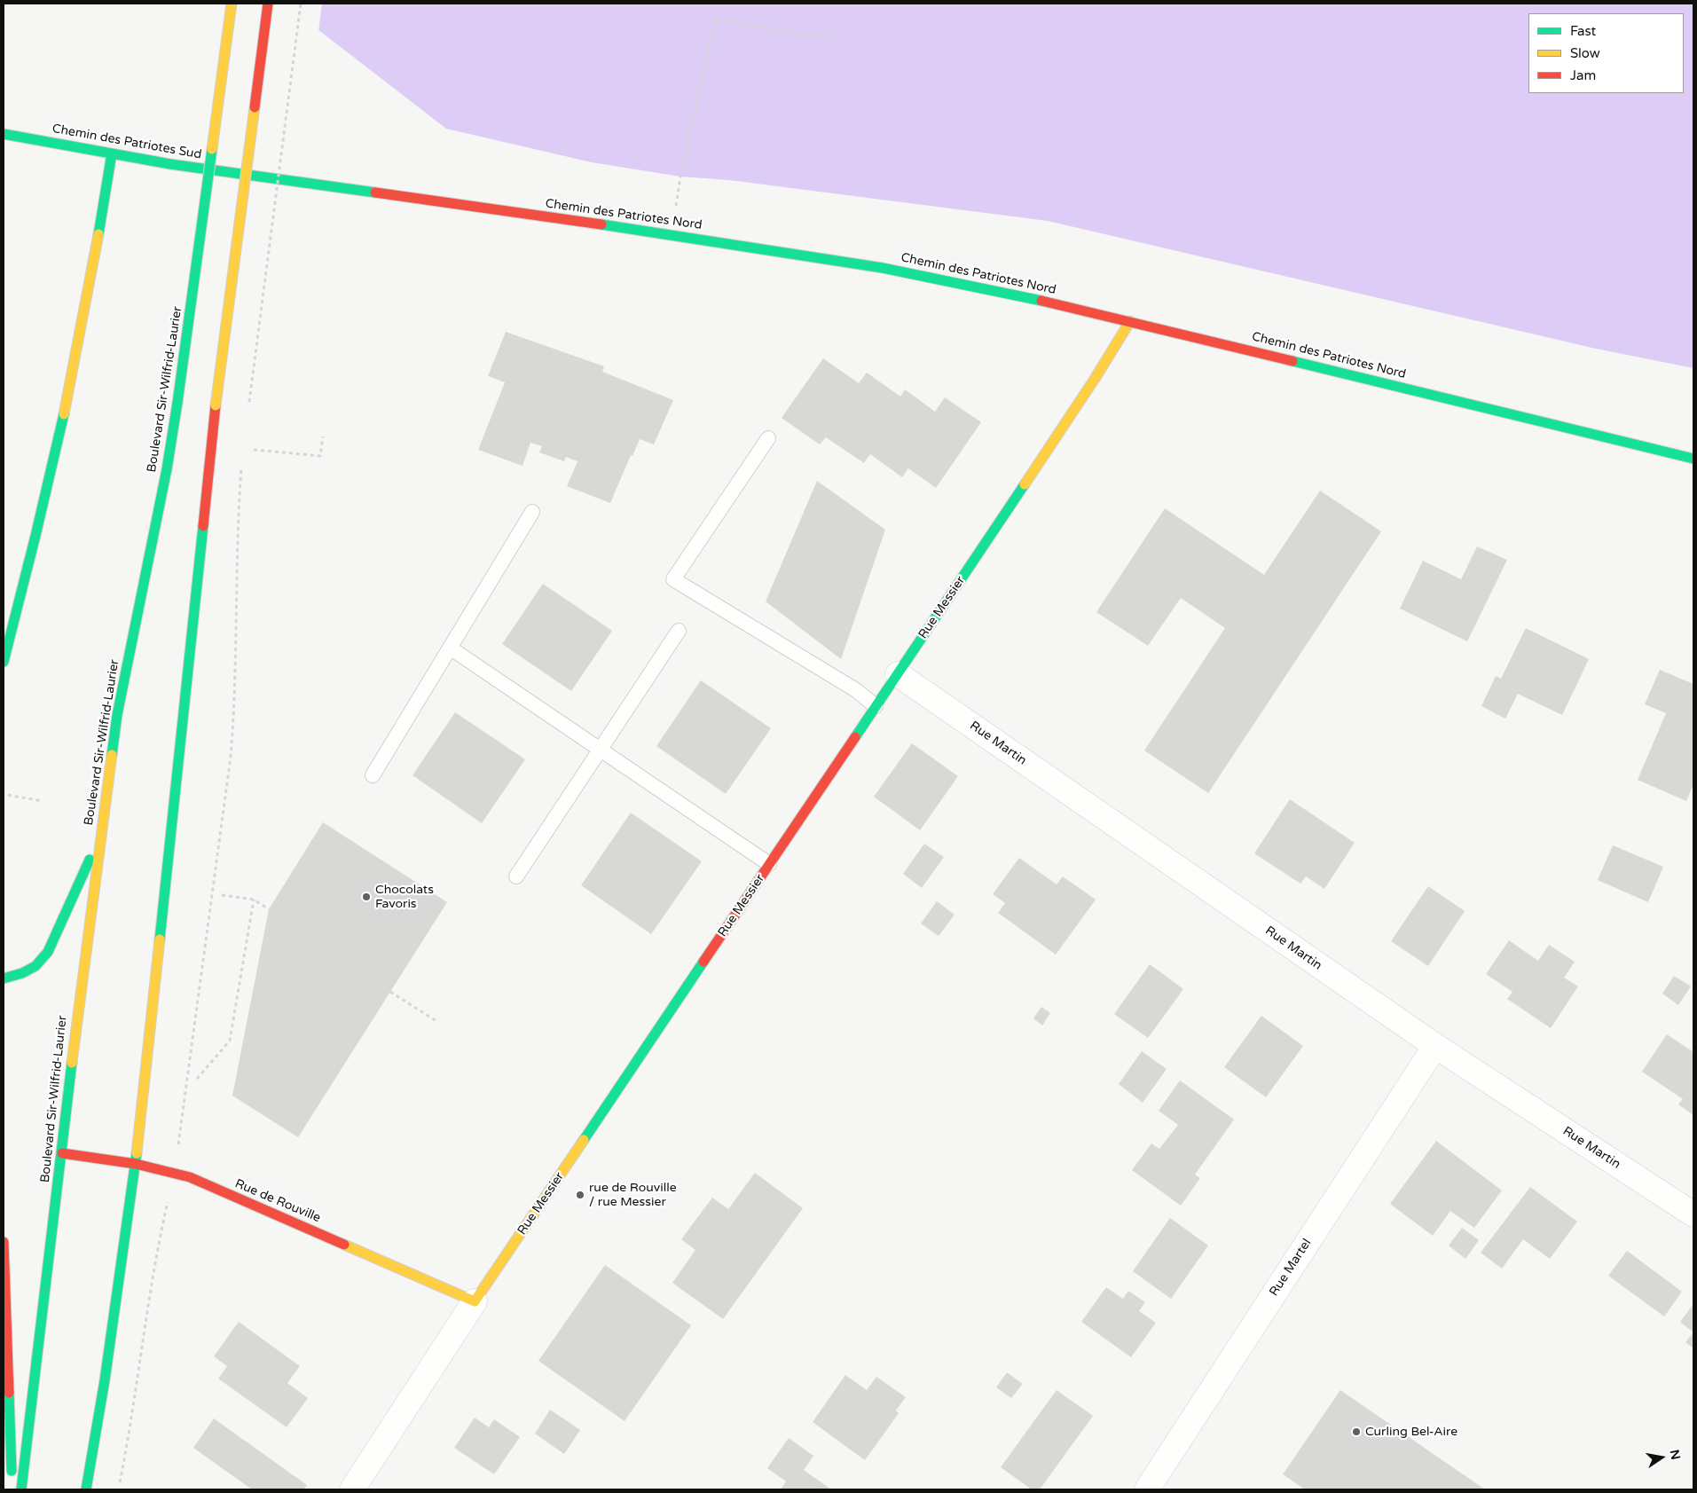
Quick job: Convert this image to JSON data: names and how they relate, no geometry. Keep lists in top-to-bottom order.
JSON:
{
  "streets": {
    "main road": [
      "Chemin des Patriotes Sud",
      "Chemin des Patriotes Nord",
      "Boulevard Sir-Wilfrid-Laurier",
      "Rue Messier",
      "Rue de Rouville"
    ],
    "street": ["Rue Martin", "Rue Martel"]
  },
  "crossings": [
    ["Chemin des Patriotes Sud", "Chemin des Patriotes Nord"],
    ["Chemin des Patriotes Nord", "Rue Messier"],
    ["Boulevard Sir-Wilfrid-Laurier", "Rue de Rouville"],
    ["Rue Messier", "Rue Martin"],
    ["Rue Messier", "Rue de Rouville"],
    ["Rue Martin", "Rue Martel"]
  ],
  "places": ["Chocolats Favoris", "rue de Rouville / rue Messier", "Curling Bel-Aire"],
  "legend": ["Fast", "Slow", "Jam"],
  "north": "right"
}
